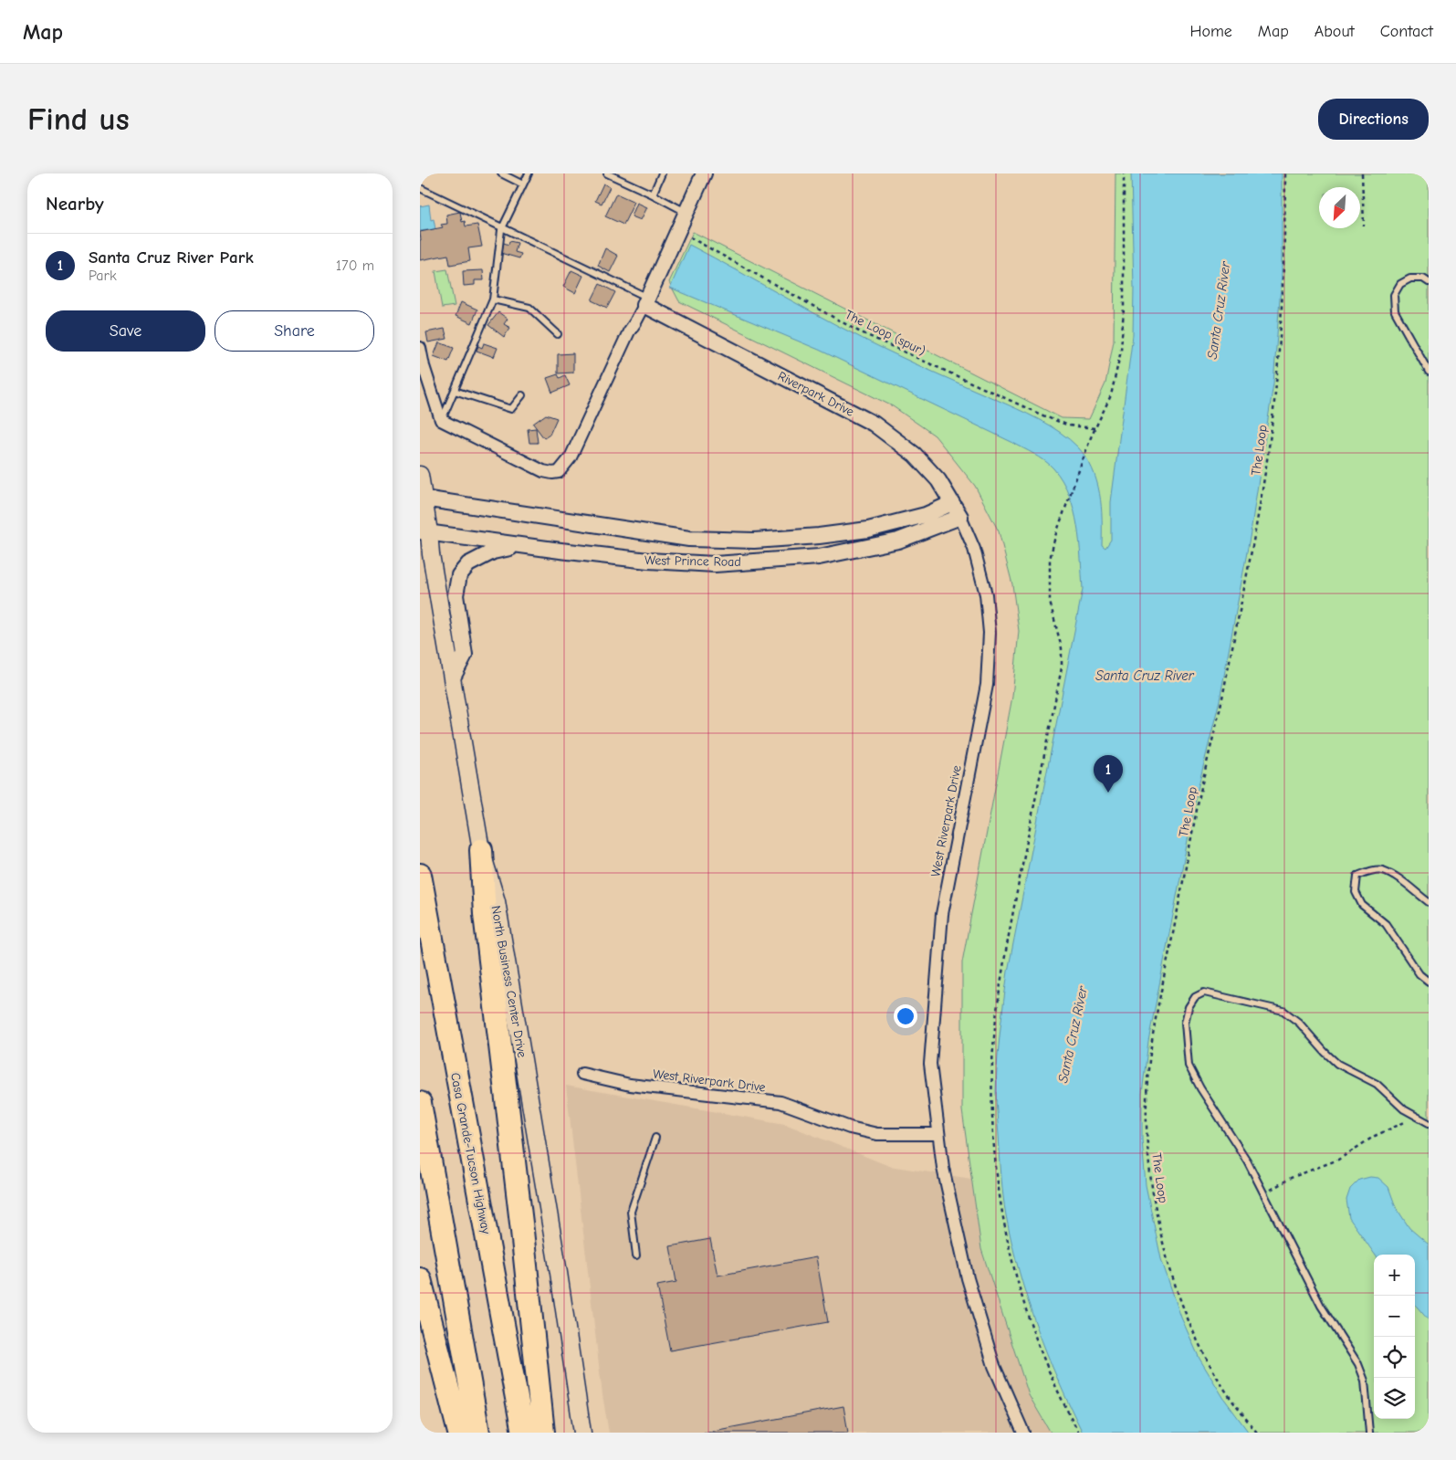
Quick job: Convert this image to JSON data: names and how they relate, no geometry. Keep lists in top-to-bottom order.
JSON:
{
  "streets": {
    "highway": ["Casa Grande-Tucson Highway"],
    "main road": ["North Business Center Drive"],
    "street": ["Riverpark Drive", "West Prince Road", "West Riverpark Drive"],
    "path": ["The Loop (spur)", "The Loop"]
  },
  "crossings": [
    ["Riverpark Drive", "West Prince Road"],
    ["Riverpark Drive", "West Riverpark Drive"],
    ["West Prince Road", "West Riverpark Drive"],
    ["West Prince Road", "North Business Center Drive"]
  ],
  "water": ["Santa Cruz River"],
  "north": "bottom left",
  "page": {
    "header": "Map",
    "nav": [
      "Home",
      "Map",
      "About",
      "Contact"
    ],
    "buttons": [
      "Directions",
      ["Save", "Share"]
    ],
    "title": "Find us",
    "heading": "Nearby",
    "list": [
      {
        "mark": "1",
        "name": "Santa Cruz River Park",
        "note": "Park",
        "value": "170 m"
      }
    ],
    "pins": "1",
    "map_buttons": ["+", "−"]
  }
}
